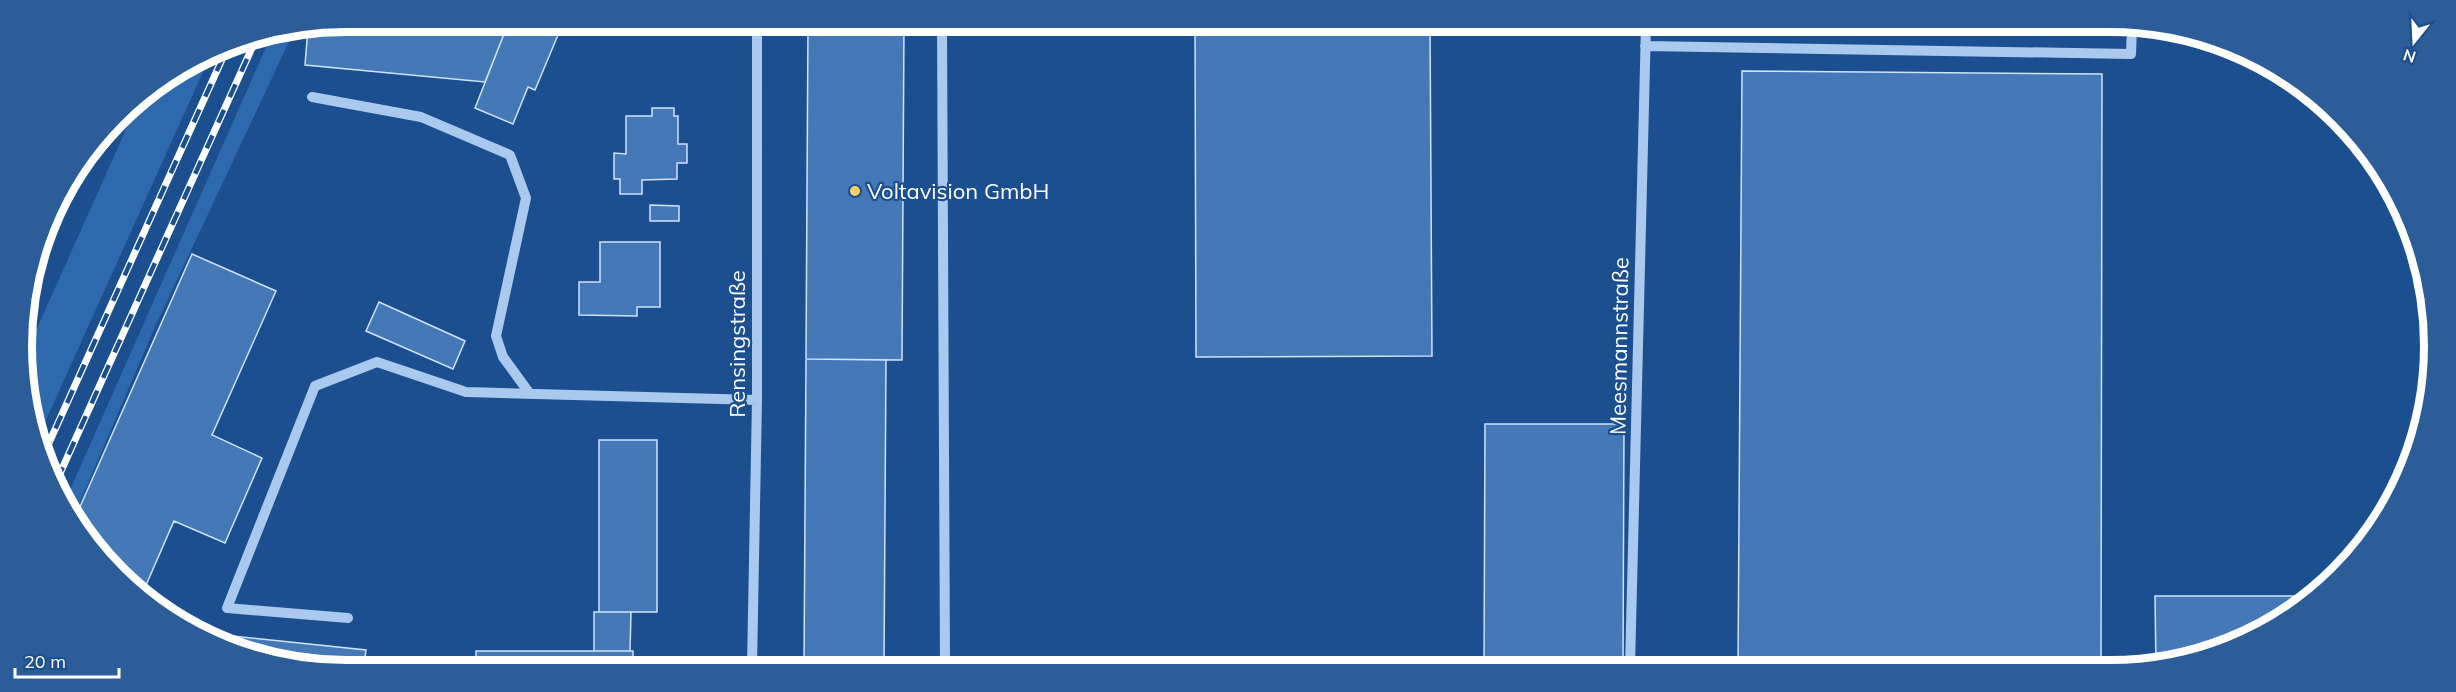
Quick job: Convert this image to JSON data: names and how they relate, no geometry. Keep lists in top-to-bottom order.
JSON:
{
  "streets": {
    "street": ["Rensingstraße", "Meesmannstraße"]
  },
  "places": ["Voltavision GmbH"],
  "scale_bar": "20 m",
  "north": "bottom"
}
